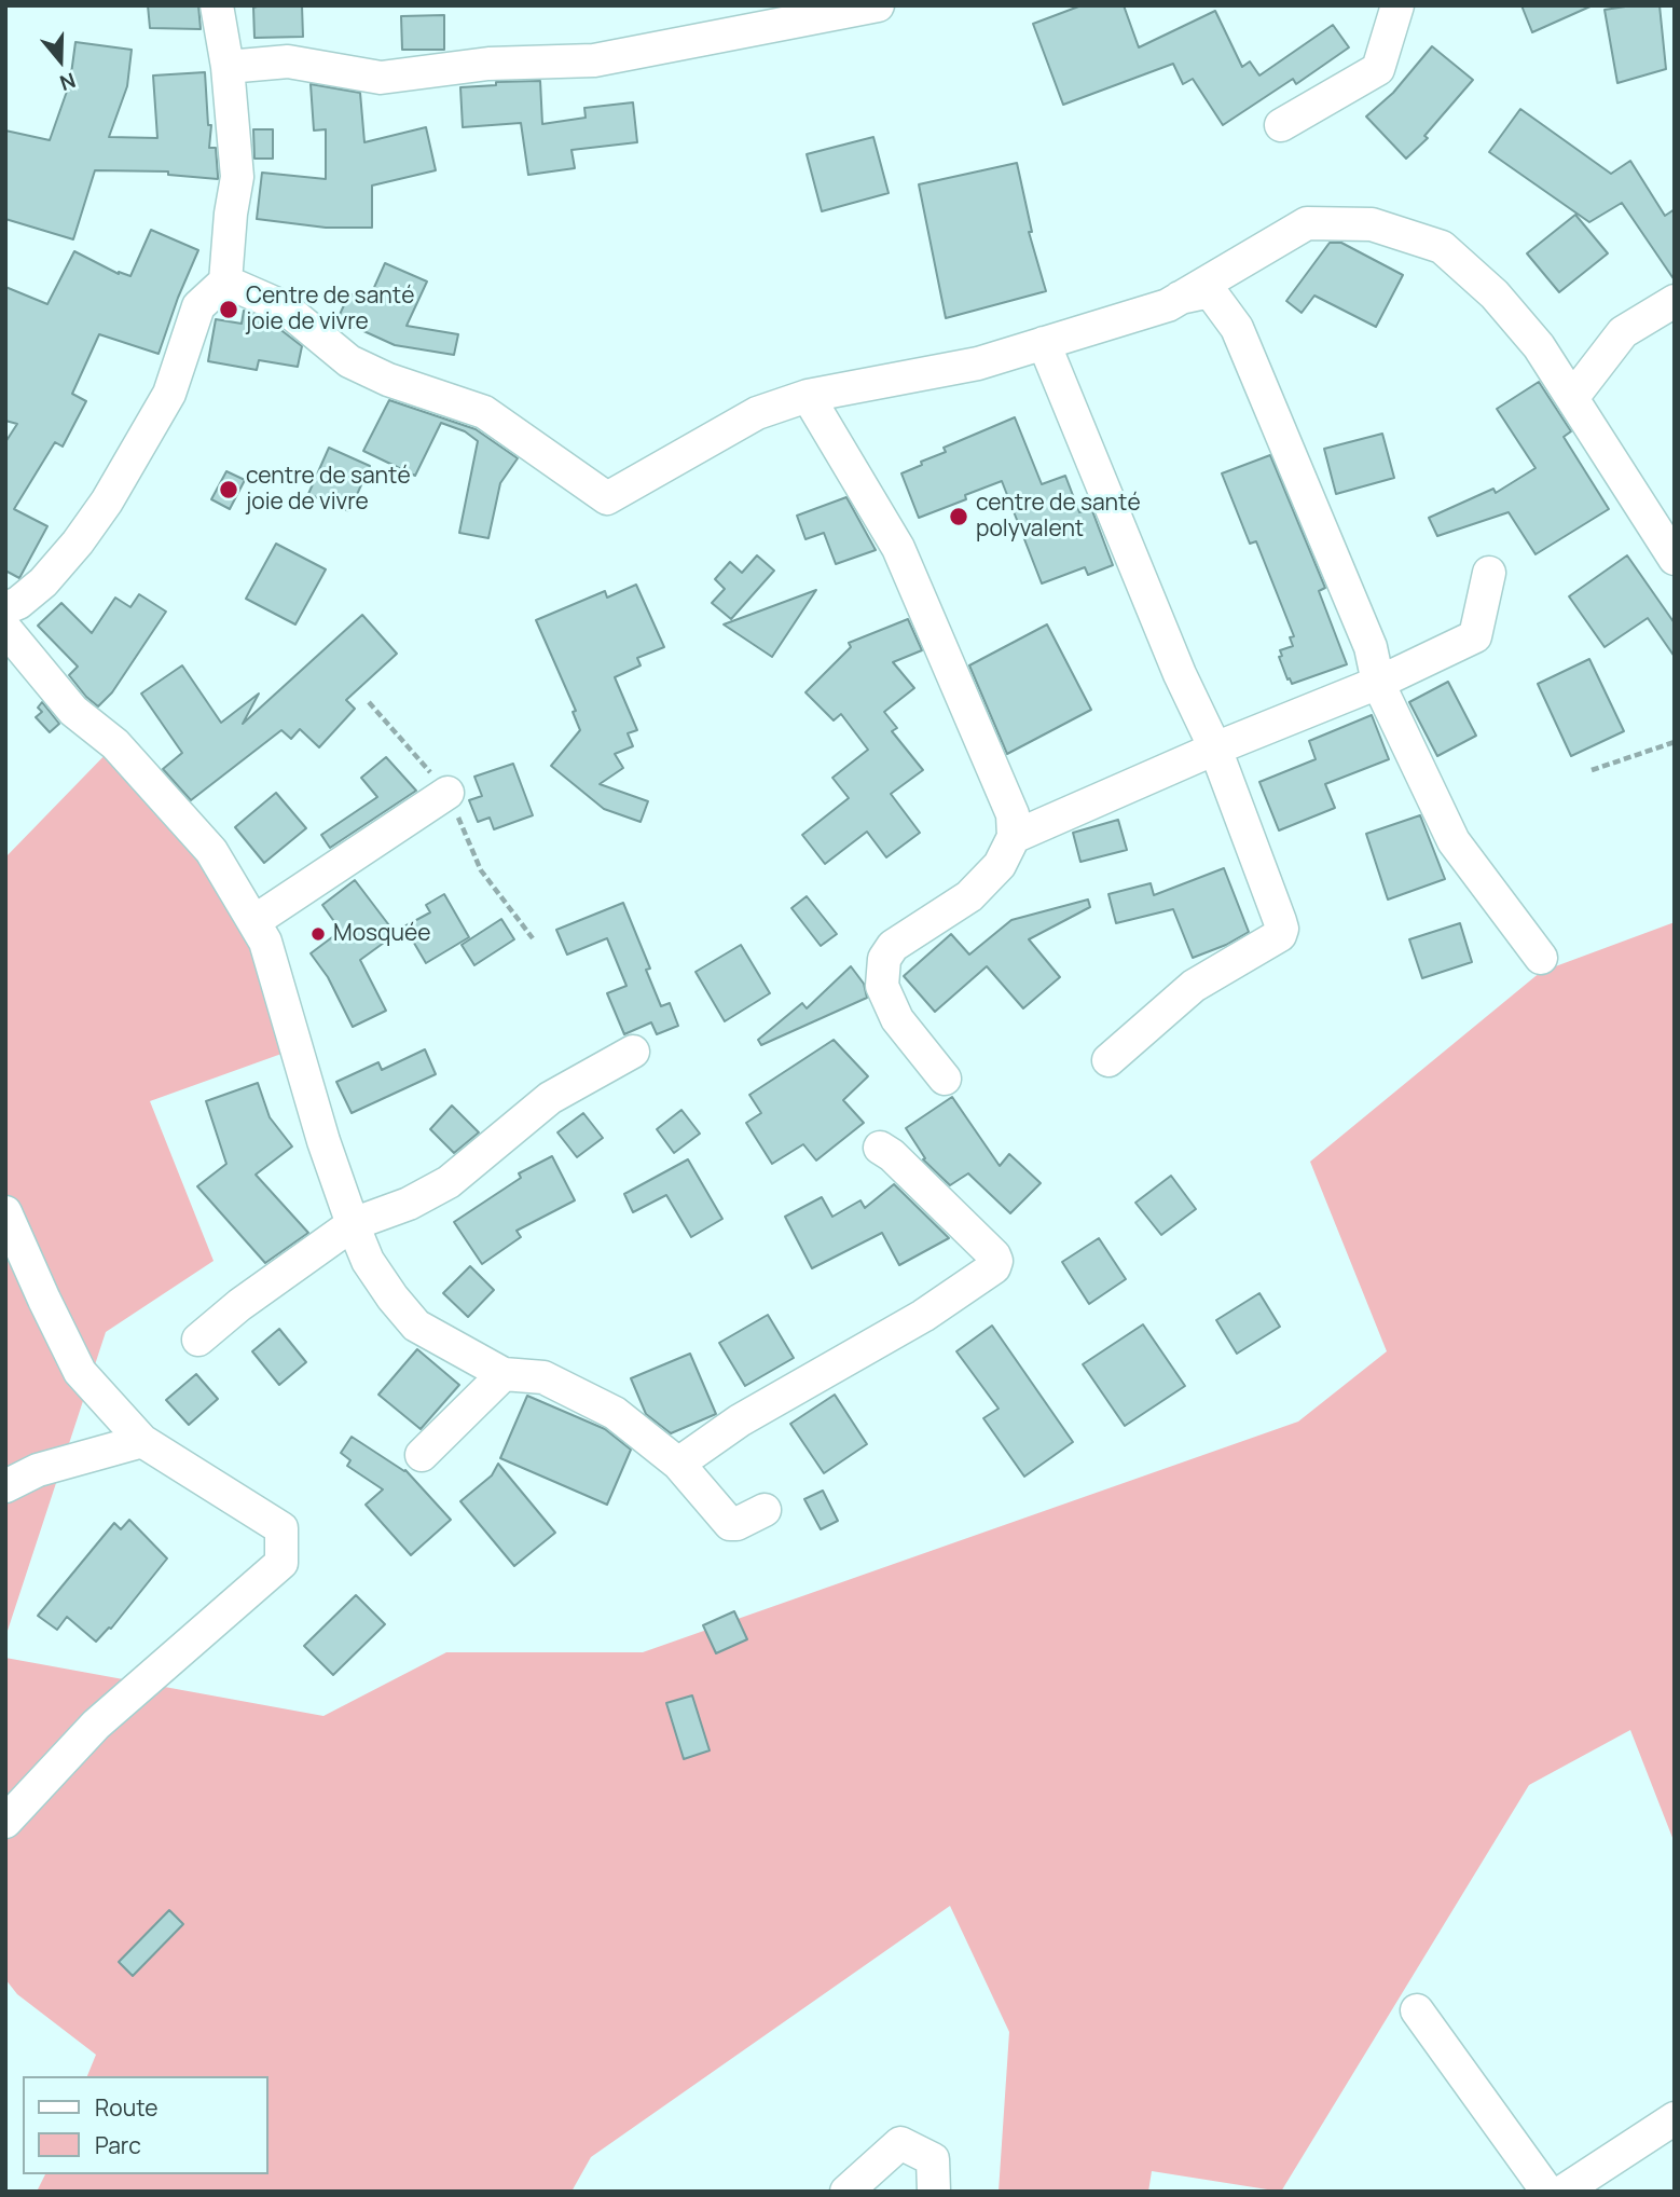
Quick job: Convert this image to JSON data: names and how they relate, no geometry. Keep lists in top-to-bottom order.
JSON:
{
  "places": [
    "Centre de santé joie de vivre",
    "centre de santé joie de vivre",
    "centre de santé polyvalent",
    "Mosquée"
  ],
  "legend": ["Route", "Parc"],
  "north": "bottom"
}
